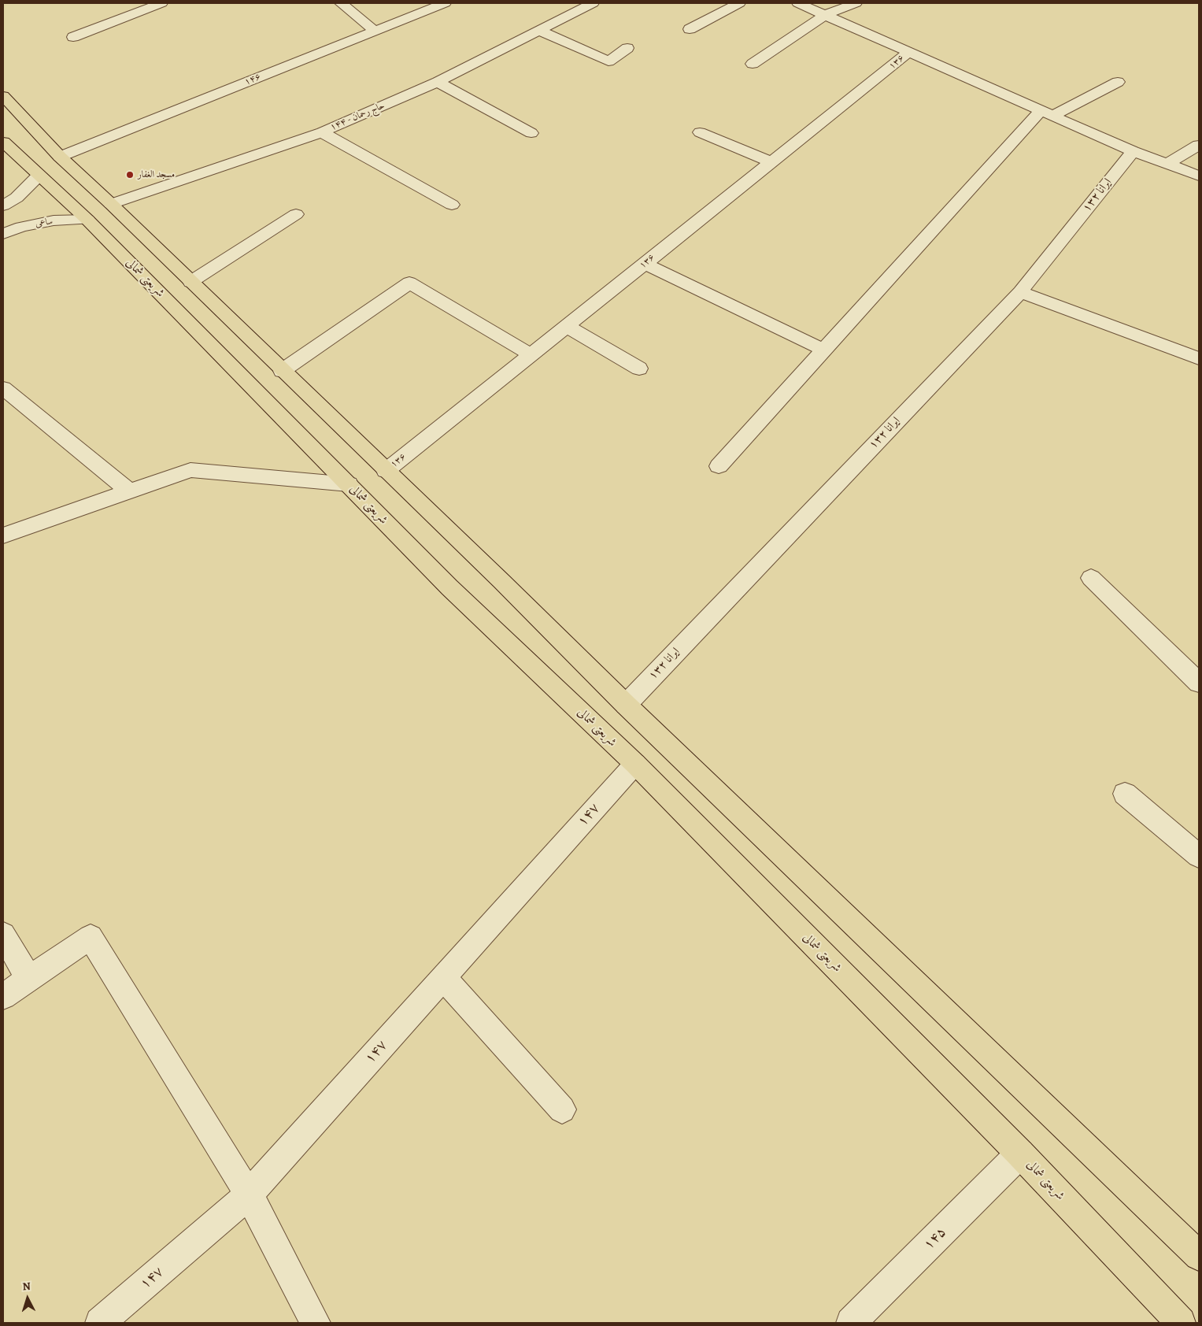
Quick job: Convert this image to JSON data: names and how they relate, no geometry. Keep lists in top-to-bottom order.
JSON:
{
  "streets": {
    "main road": ["شریعتی شمالی"],
    "street": [
      "۱۳۶",
      "۱۴۶",
      "حاج رحمان - ۱۴۴",
      "ایرانا ۱۳۲",
      "ساعی",
      "۱۴۷",
      "۱۴۵"
    ]
  },
  "crossings": [
    ["ساعی", "شریعتی شمالی"],
    ["شریعتی شمالی", "۱۴۷"],
    ["شریعتی شمالی", "۱۴۵"]
  ],
  "places": ["مسجد الغفار"],
  "north": "top"
}
